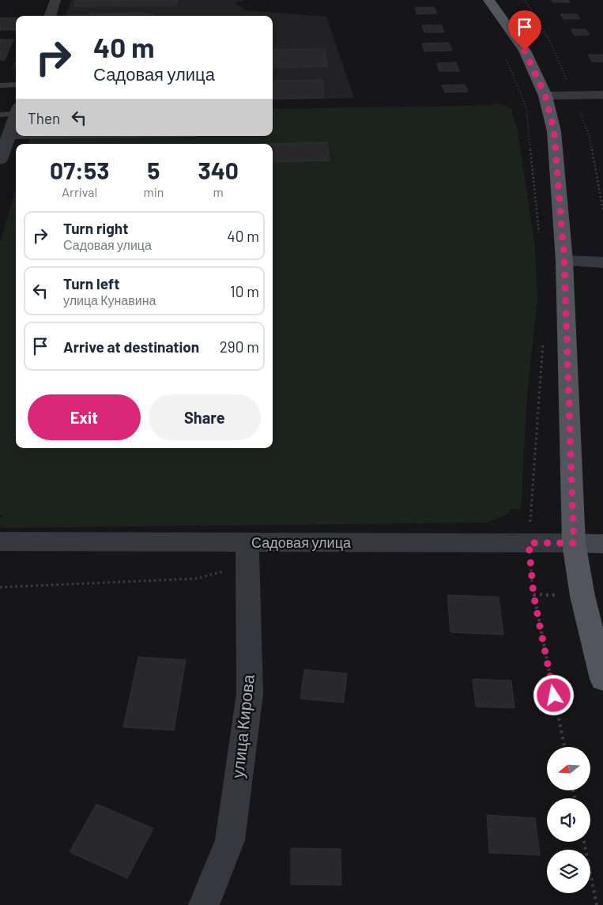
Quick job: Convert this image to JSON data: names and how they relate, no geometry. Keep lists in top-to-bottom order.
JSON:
{
  "streets": {
    "street": ["Садовая улица", "улица Кирова"]
  },
  "crossings": [
    ["Садовая улица", "улица Кирова"]
  ],
  "north": "left",
  "page": {
    "turn": ["40 m", "Садовая улица"],
    "then": "Then",
    "eta": [
      "07:53",
      "Arrival",
      "5",
      "min",
      "340",
      "m"
    ],
    "list": [
      {
        "name": "Turn right",
        "note": "Садовая улица",
        "value": "40 m"
      },
      {
        "name": "Turn left",
        "note": "улица Кунавина",
        "value": "10 m"
      },
      {
        "name": "Arrive at destination",
        "value": "290 m"
      }
    ],
    "buttons": ["Exit", "Share"]
  }
}
